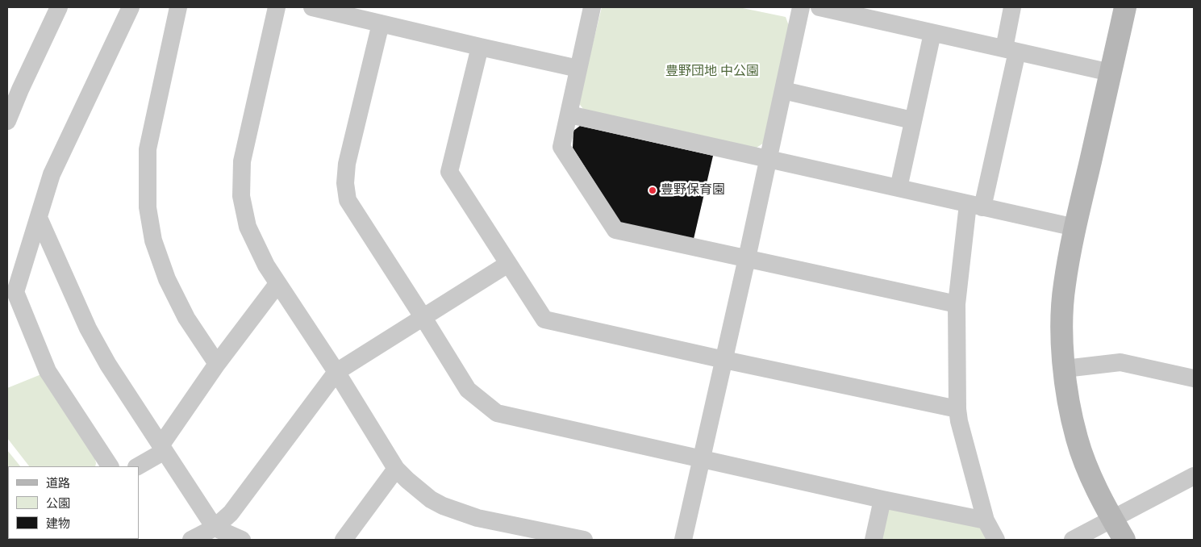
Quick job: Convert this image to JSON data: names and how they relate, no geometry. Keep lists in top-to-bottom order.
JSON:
{
  "parks": ["豊野団地 中公園"],
  "places": ["豊野保育園"],
  "legend": ["道路", "公園", "建物"]
}
